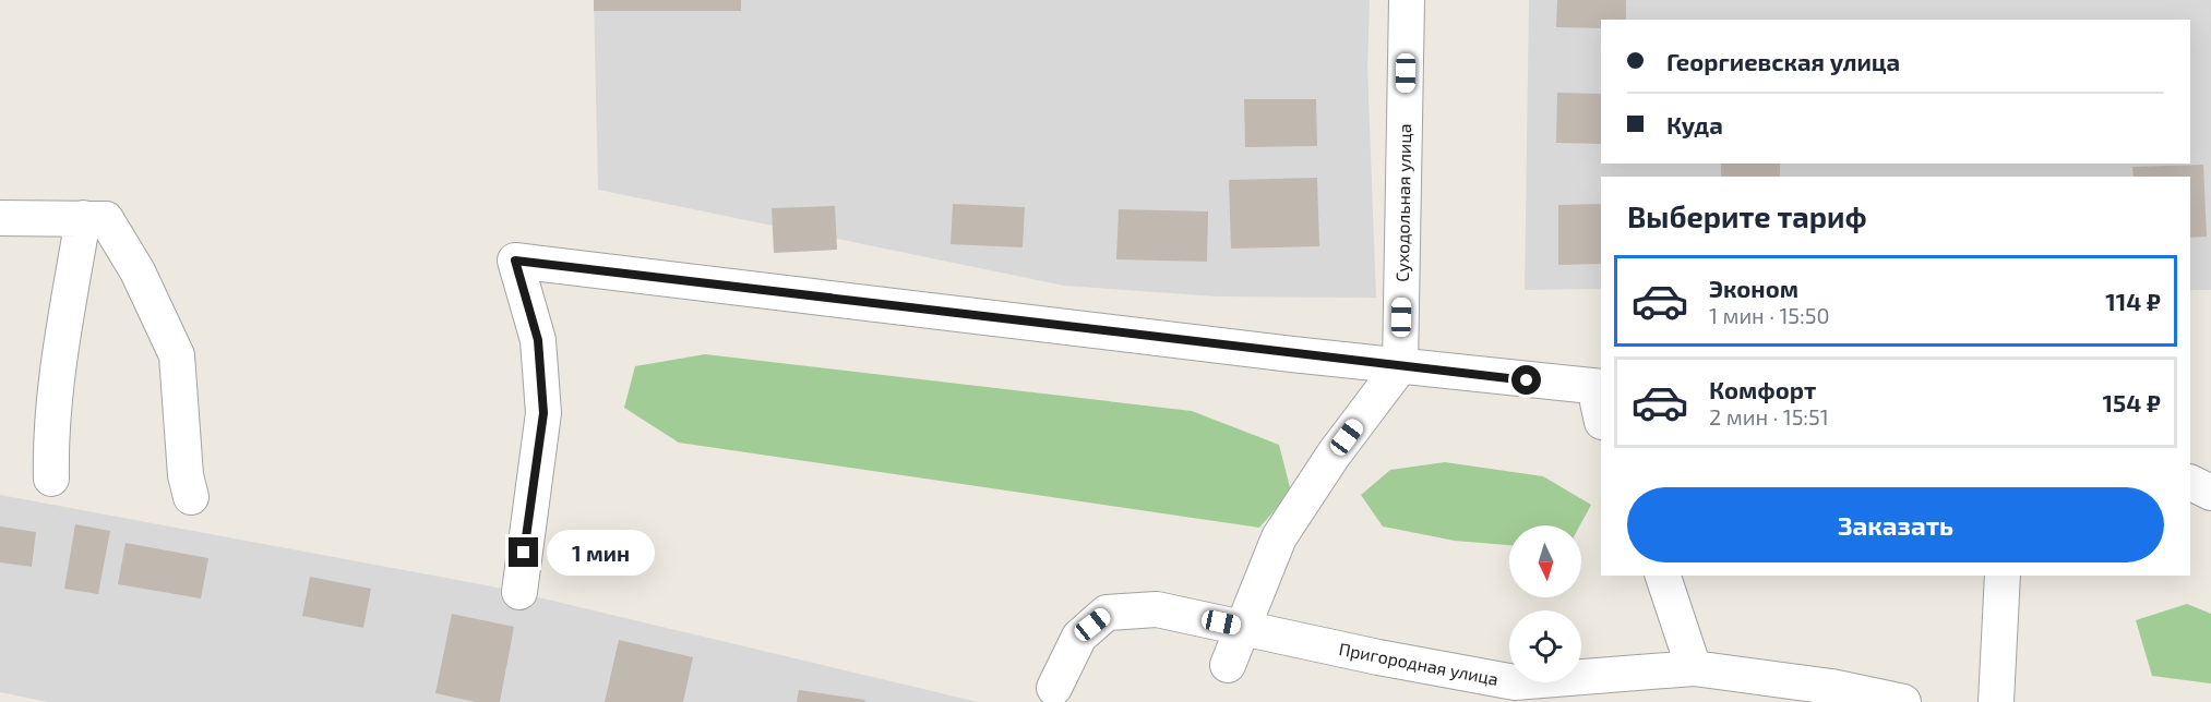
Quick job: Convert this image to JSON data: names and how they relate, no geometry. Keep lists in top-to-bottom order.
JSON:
{
  "streets": {
    "street": ["Суходольная улица", "Пригородная улица"]
  },
  "north": "bottom",
  "page": {
    "banner": ["Георгиевская улица", "Куда"],
    "heading": "Выберите тариф",
    "list": [
      {
        "name": "Эконом",
        "note": "1 мин · 15:50",
        "value": "114 ₽"
      },
      {
        "name": "Комфорт",
        "note": "2 мин · 15:51",
        "value": "154 ₽"
      }
    ],
    "buttons": "Заказать",
    "bubble": "1 мин"
  }
}
